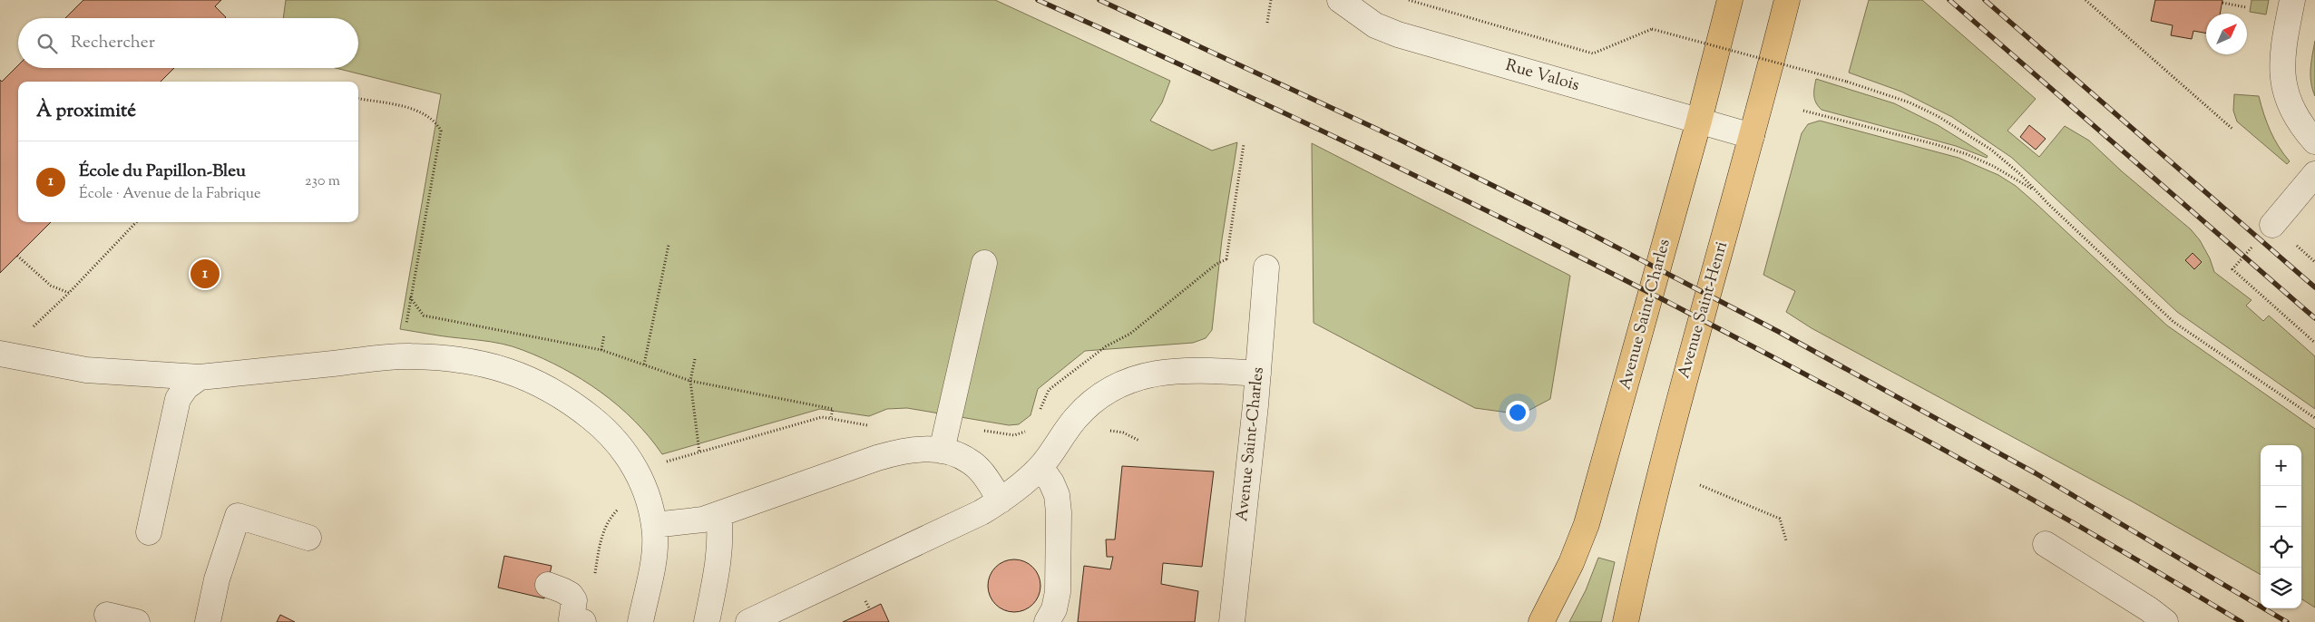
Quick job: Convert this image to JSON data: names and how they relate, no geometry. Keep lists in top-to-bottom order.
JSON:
{
  "streets": {
    "main road": ["Avenue Saint-Henri", "Avenue Saint-Charles"],
    "street": ["Rue Valois"]
  },
  "crossings": [
    ["Rue Valois", "Avenue Saint-Henri"],
    ["Rue Valois", "Avenue Saint-Charles"]
  ],
  "north": "top right",
  "page": {
    "search": "Rechercher",
    "heading": "À proximité",
    "list": [
      {
        "mark": "1",
        "name": "École du Papillon-Bleu",
        "note": "École · Avenue de la Fabrique",
        "value": "230 m"
      }
    ],
    "pins": "1",
    "map_buttons": ["+", "−"]
  }
}
